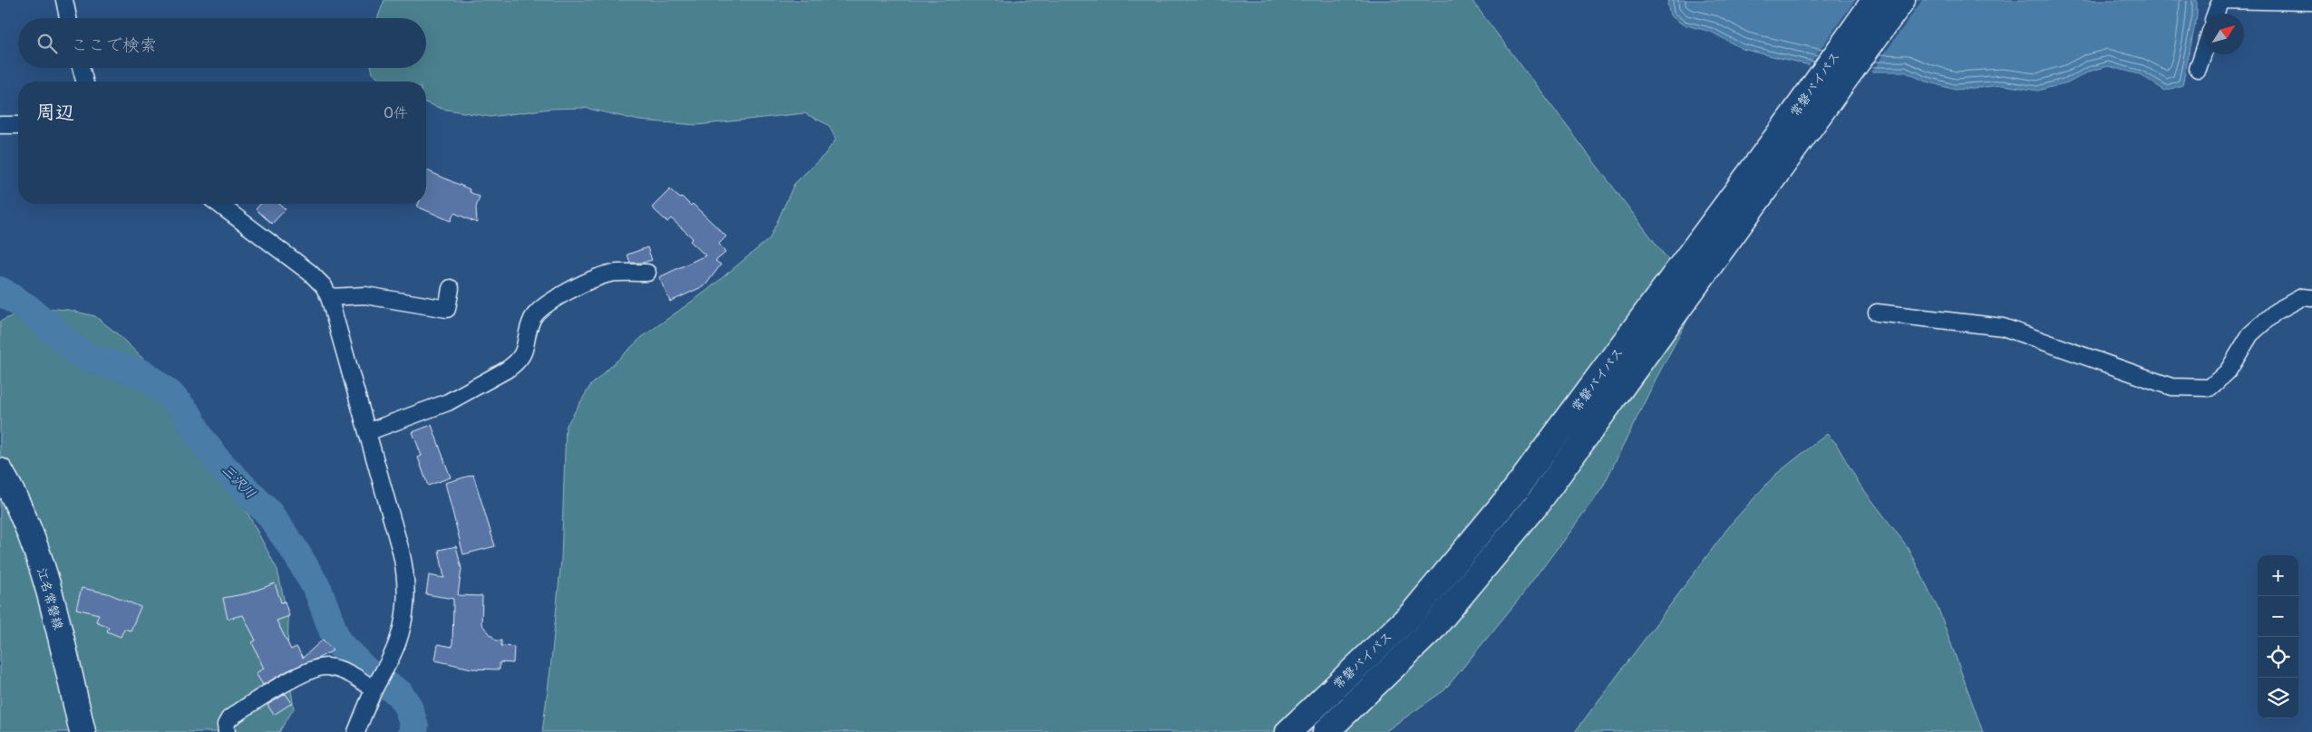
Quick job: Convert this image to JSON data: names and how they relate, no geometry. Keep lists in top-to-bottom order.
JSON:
{
  "streets": {
    "main road": ["常磐バイパス", "江名常磐線"]
  },
  "water": ["三沢川"],
  "north": "top right",
  "page": {
    "search": "ここで検索",
    "heading": ["周辺", "0件"],
    "map_buttons": ["+", "−"]
  }
}
